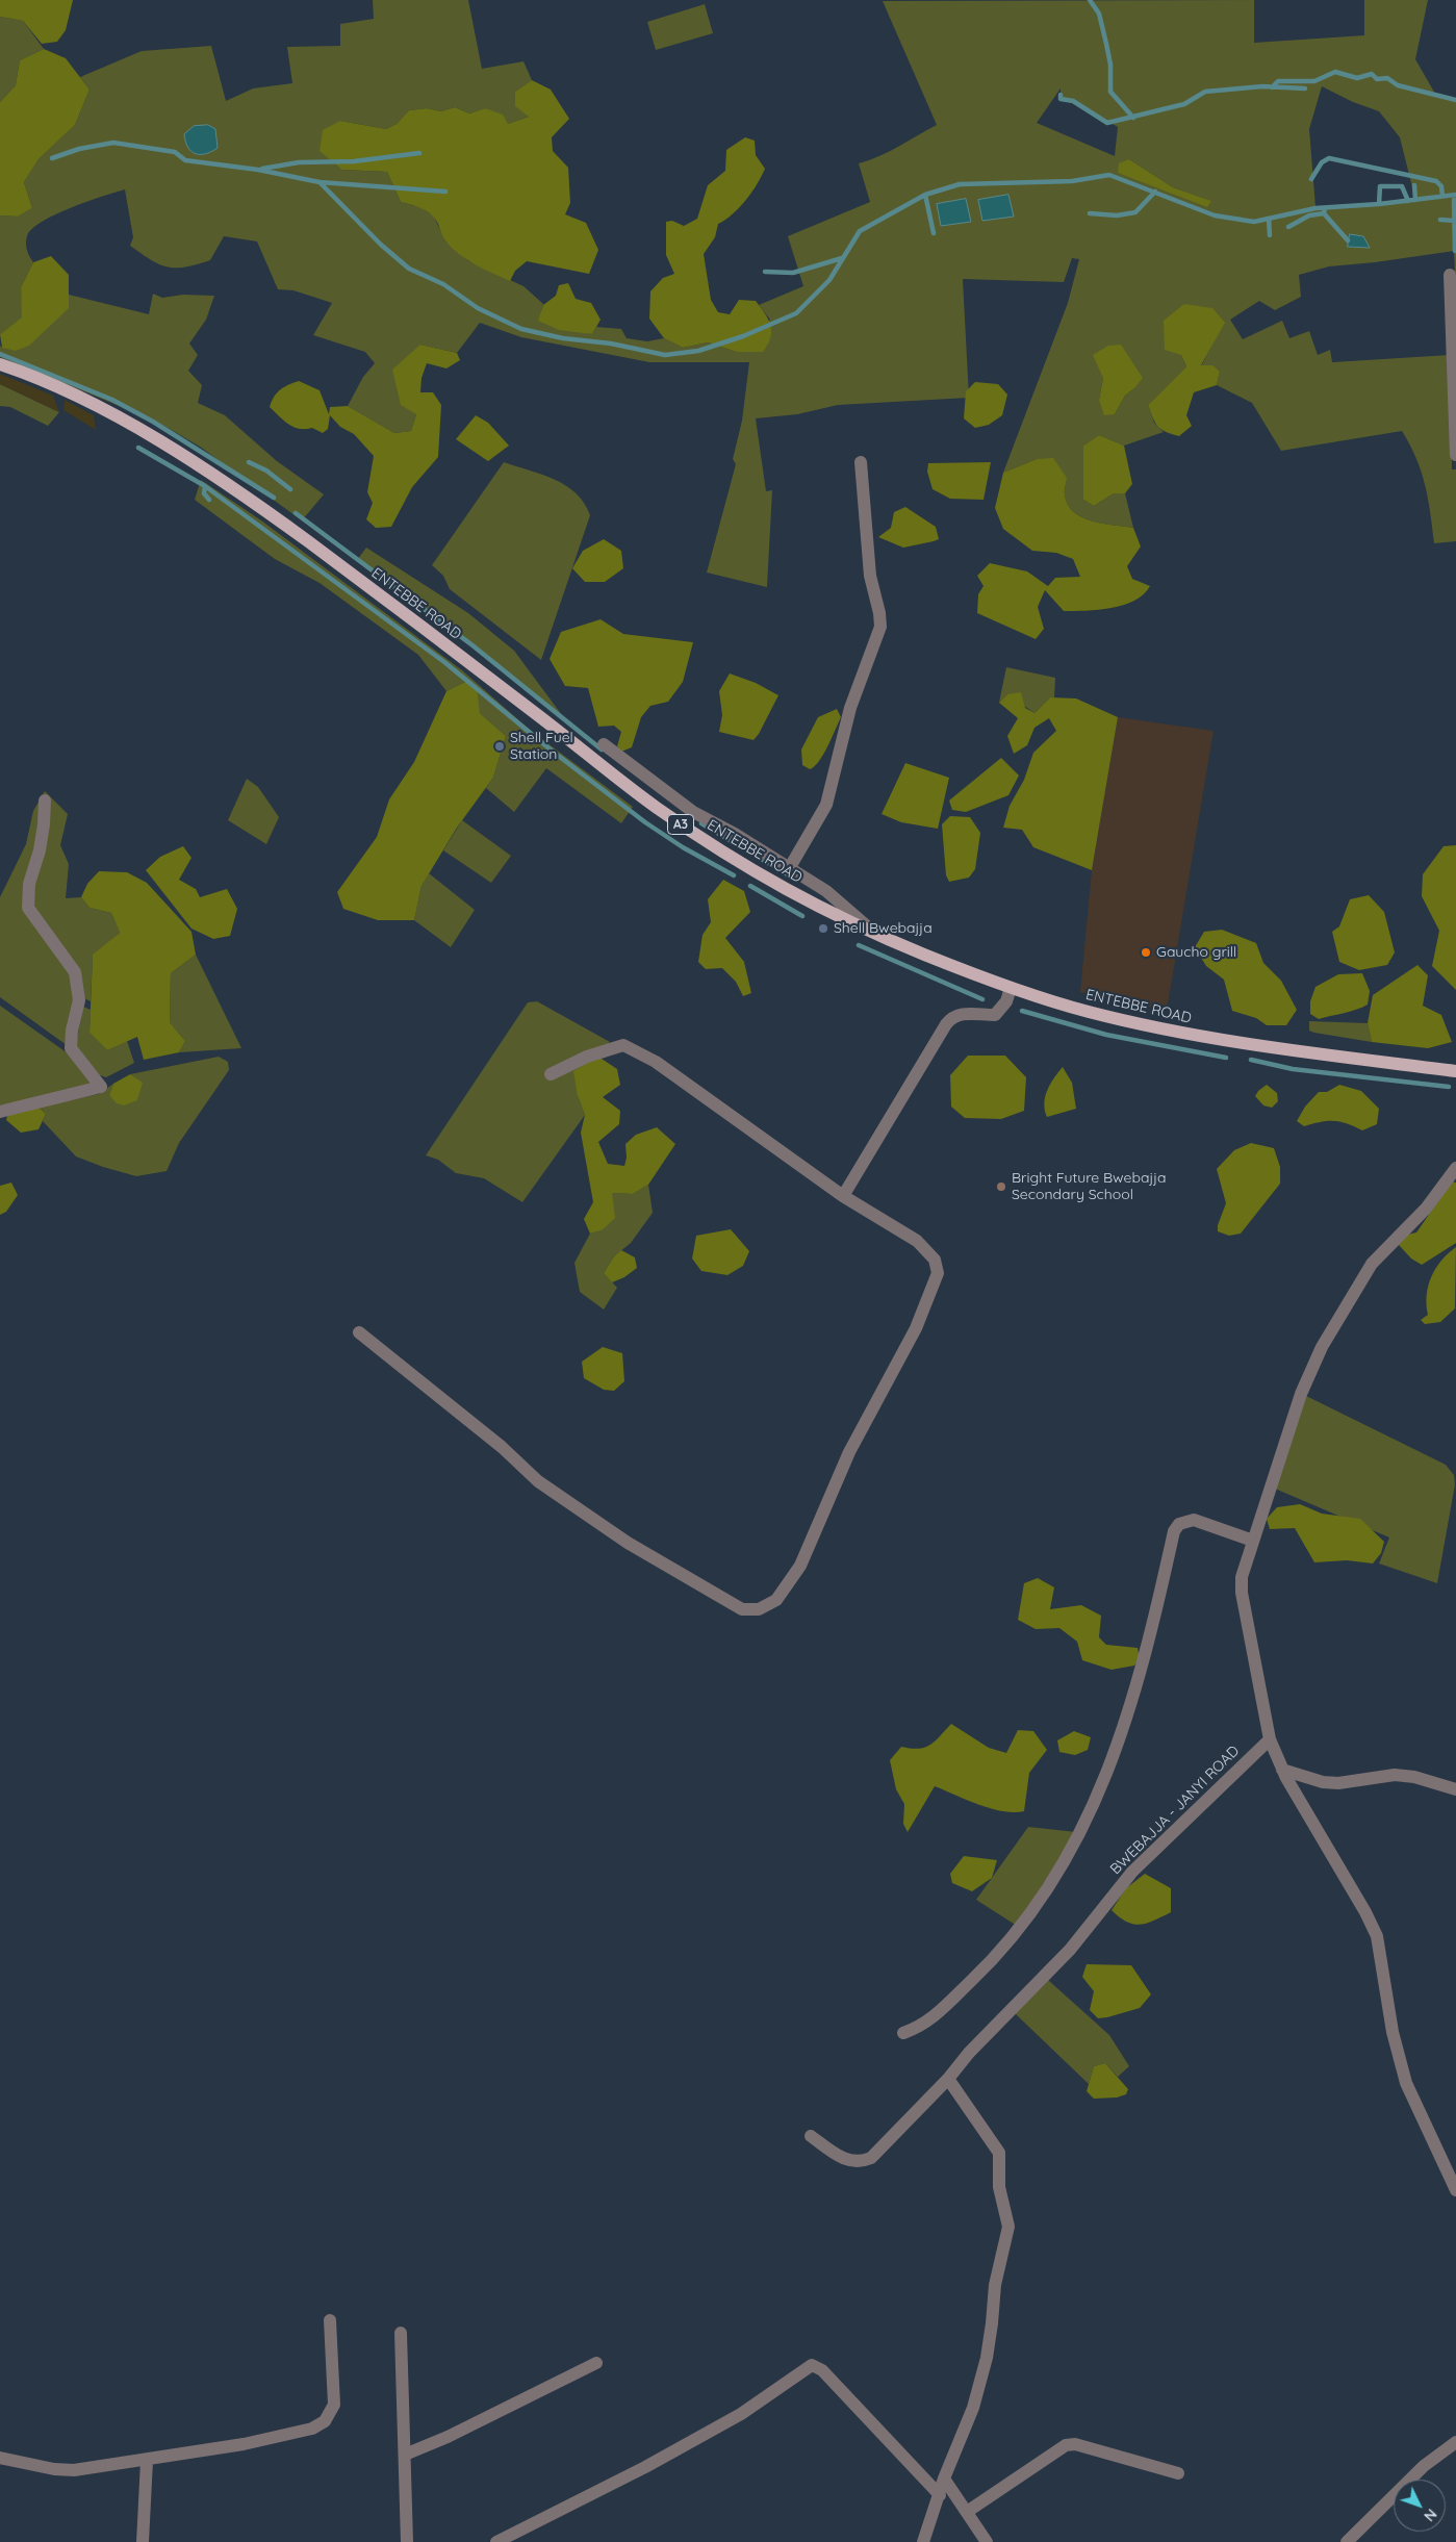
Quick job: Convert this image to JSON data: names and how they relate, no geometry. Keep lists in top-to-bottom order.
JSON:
{
  "streets": {
    "main road": ["ENTEBBE ROAD", "A3"],
    "street": ["BWEBAJJA - JANYI ROAD"]
  },
  "places": [
    "Shell Fuel Station",
    "Shell Bwebajja",
    "Gaucho grill",
    "Bright Future Bwebajja Secondary School"
  ],
  "north": "bottom right"
}
